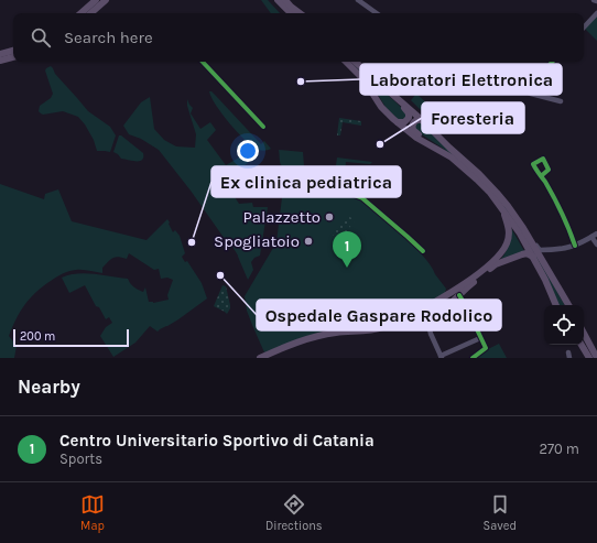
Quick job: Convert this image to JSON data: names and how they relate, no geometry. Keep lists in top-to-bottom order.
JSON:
{
  "places": [
    "Laboratori Elettronica",
    "Foresteria",
    "Palazzetto",
    "Spogliatoio",
    "Ex clinica pediatrica",
    "Ospedale Gaspare Rodolico"
  ],
  "scale_bar": "200 m",
  "page": {
    "search": "Search here",
    "pins": "1",
    "scale": "200 m",
    "heading": "Nearby",
    "list": [
      {
        "mark": "1",
        "name": "Centro Universitario Sportivo di Catania",
        "note": "Sports",
        "value": "270 m"
      }
    ],
    "nav": ["Map", "Directions", "Saved"]
  }
}
